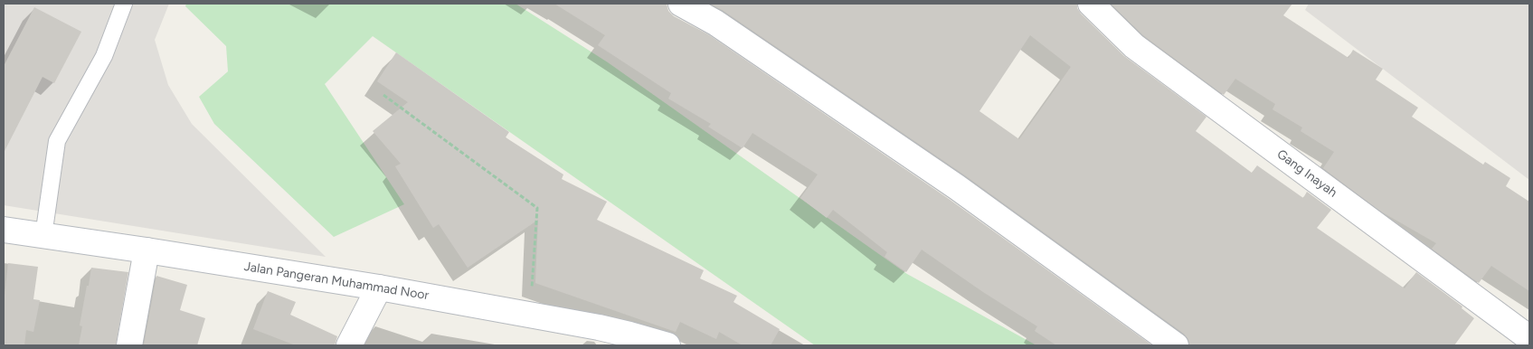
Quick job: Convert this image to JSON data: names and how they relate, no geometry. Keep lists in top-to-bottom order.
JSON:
{
  "streets": {
    "street": ["Gang Inayah", "Jalan Pangeran Muhammad Noor"]
  }
}
